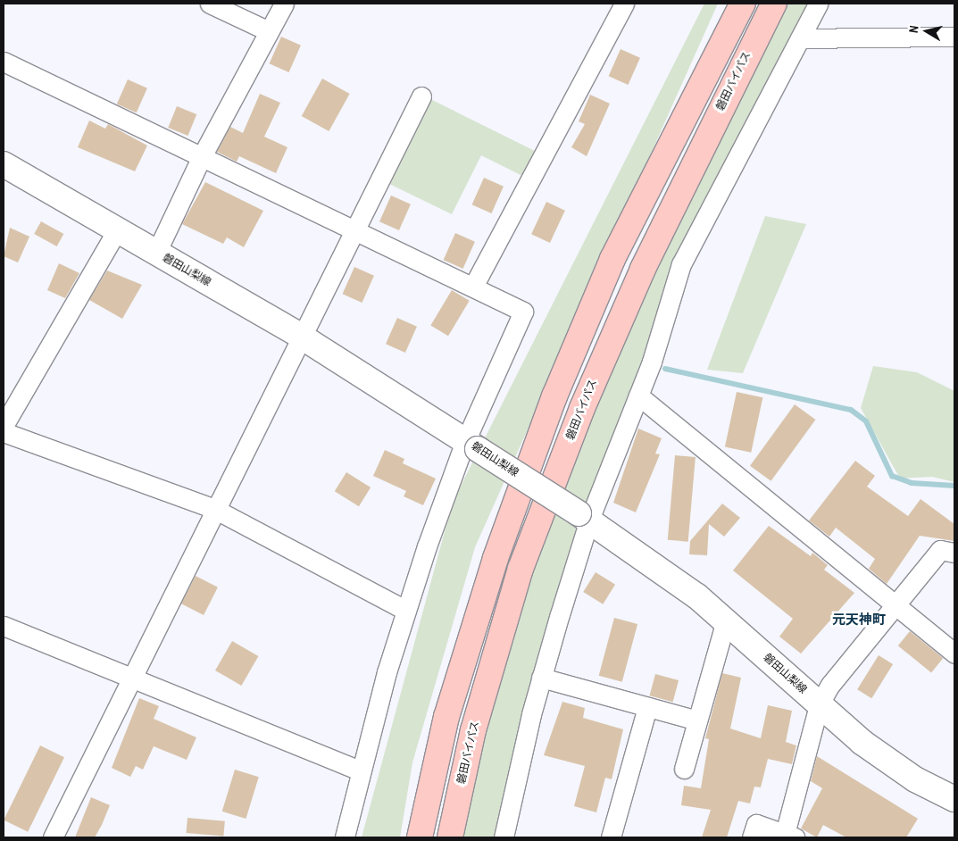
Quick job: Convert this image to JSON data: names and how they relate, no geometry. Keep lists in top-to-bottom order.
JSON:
{
  "streets": {
    "highway": ["磐田バイパス"],
    "main road": ["磐田山梨線"]
  },
  "districts": ["元天神町"],
  "north": "left"
}
